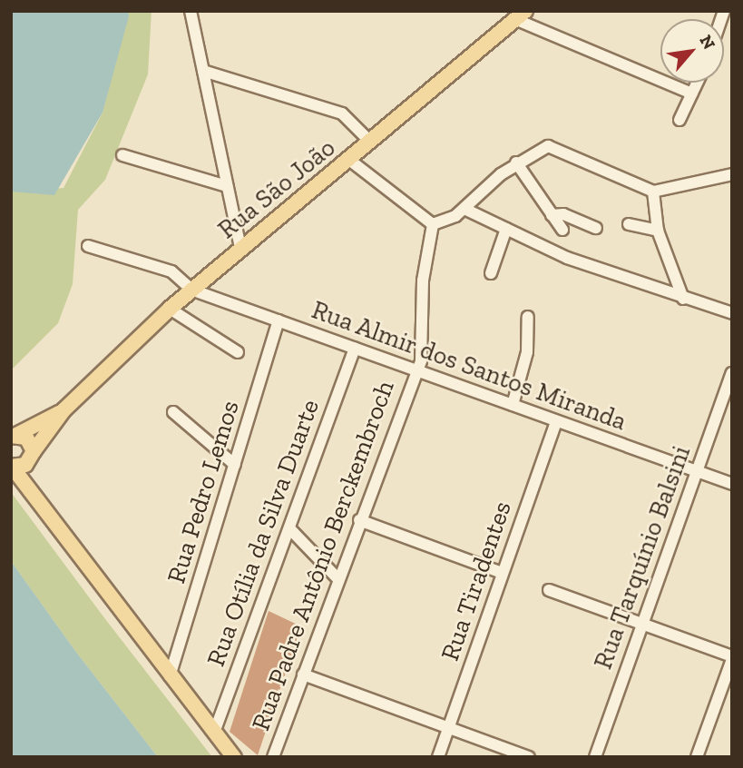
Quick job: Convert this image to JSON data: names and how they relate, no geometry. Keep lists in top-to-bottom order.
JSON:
{
  "streets": {
    "main road": ["Rua São João"],
    "street": [
      "Rua Almir dos Santos Miranda",
      "Rua Pedro Lemos",
      "Rua Otília da Silva Duarte",
      "Rua Padre Antônio Berckembroch",
      "Rua Tarquínio Balsini",
      "Rua Tiradentes"
    ]
  },
  "crossings": [
    ["Rua São João", "Rua Almir dos Santos Miranda"],
    ["Rua Almir dos Santos Miranda", "Rua Pedro Lemos"],
    ["Rua Almir dos Santos Miranda", "Rua Otília da Silva Duarte"],
    ["Rua Almir dos Santos Miranda", "Rua Padre Antônio Berckembroch"],
    ["Rua Almir dos Santos Miranda", "Rua Tarquínio Balsini"],
    ["Rua Almir dos Santos Miranda", "Rua Tiradentes"]
  ],
  "north": "top right"
}
